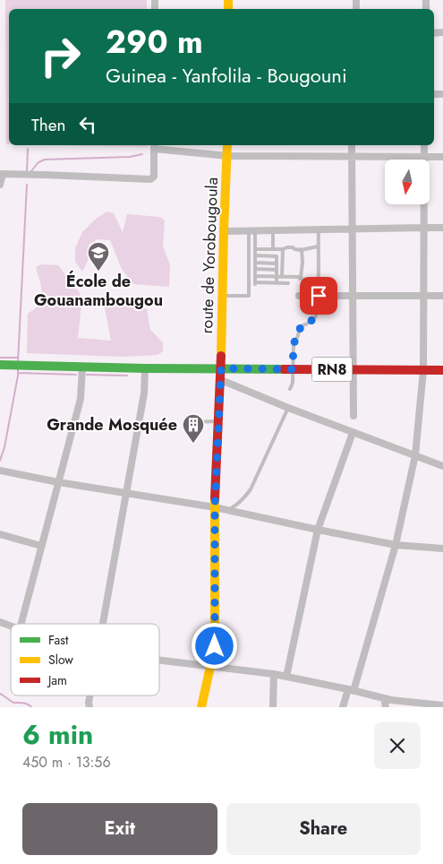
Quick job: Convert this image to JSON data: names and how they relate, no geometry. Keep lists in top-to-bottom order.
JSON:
{
  "streets": {
    "main road": ["route de Yorobougoula", "RN8"]
  },
  "crossings": [
    ["route de Yorobougoula", "RN8"]
  ],
  "places": {
    "school or university": ["École de Gouanambougou"],
    "building": ["Grande Mosquée"]
  },
  "legend": ["Fast", "Slow", "Jam"],
  "north": "bottom",
  "page": {
    "turn": ["290 m", "Guinea - Yanfolila - Bougouni"],
    "then": "Then",
    "heading": ["6 min", "450 m · 13:56"],
    "buttons": ["Exit", "Share"]
  }
}
